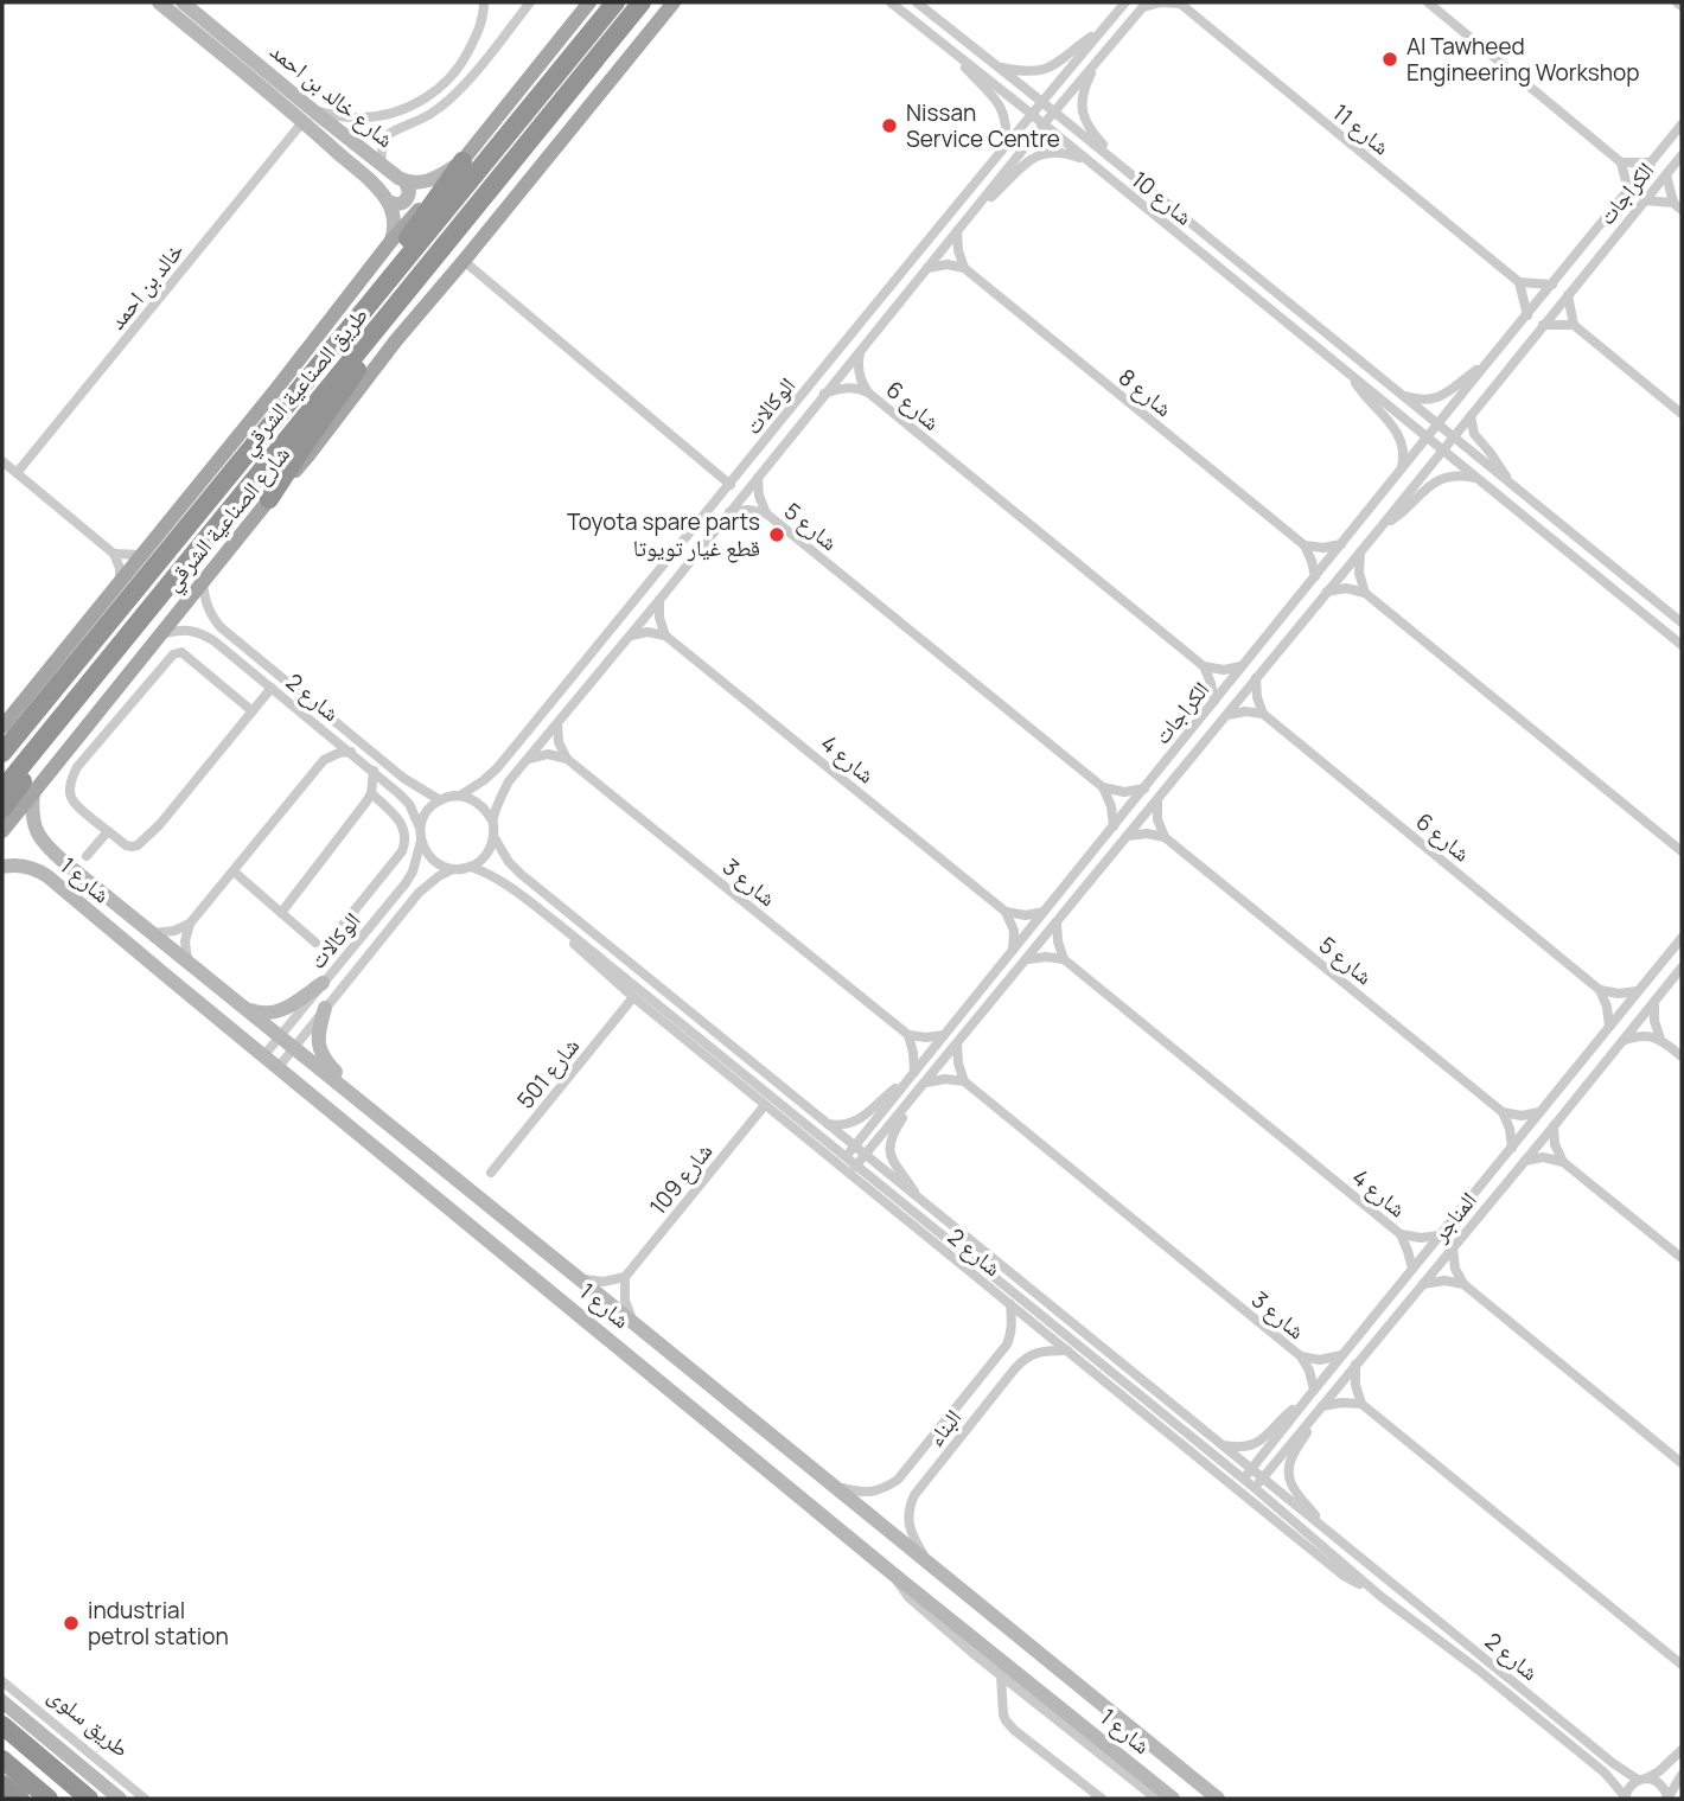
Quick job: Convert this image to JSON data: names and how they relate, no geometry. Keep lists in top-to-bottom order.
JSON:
{
  "streets": {
    "highway": ["طريق الصناعية الشرقي"],
    "main road": ["شارع الصناعية الشرقي"],
    "street": [
      "شارع خالد بن احمد",
      "شارع 11",
      "الكراجات",
      "شارع 10",
      "خالد بن احمد",
      "شارع 8",
      "الوكالات",
      "شارع 6",
      "شارع 5",
      "شارع 2",
      "شارع 4",
      "شارع 1",
      "شارع 3",
      "شارع 501",
      "شارع 109",
      "المناجر",
      "البناء",
      "طريق سلوى"
    ]
  },
  "crossings": [
    ["شارع خالد بن احمد", "خالد بن احمد"],
    ["شارع 11", "الوكالات"],
    ["الكراجات", "شارع 10"],
    ["الكراجات", "شارع 2"],
    ["شارع 10", "الوكالات"],
    ["الوكالات", "شارع 6"],
    ["الوكالات", "شارع 5"],
    ["الوكالات", "شارع 2"],
    ["الوكالات", "شارع 1"],
    ["شارع الصناعية الشرقي", "شارع 2"],
    ["شارع الصناعية الشرقي", "شارع 1"],
    ["شارع 2", "شارع 501"],
    ["شارع 2", "شارع 109"],
    ["شارع 2", "المناجر"],
    ["شارع 2", "البناء"],
    ["شارع 4", "المناجر"],
    ["شارع 1", "البناء"],
    ["شارع 3", "المناجر"]
  ],
  "places": [
    "Al Tawheed Engineering Workshop",
    "Nissan Service Centre",
    "Toyota spare parts قطع غيار تويوتا",
    "industrial petrol station"
  ]
}
